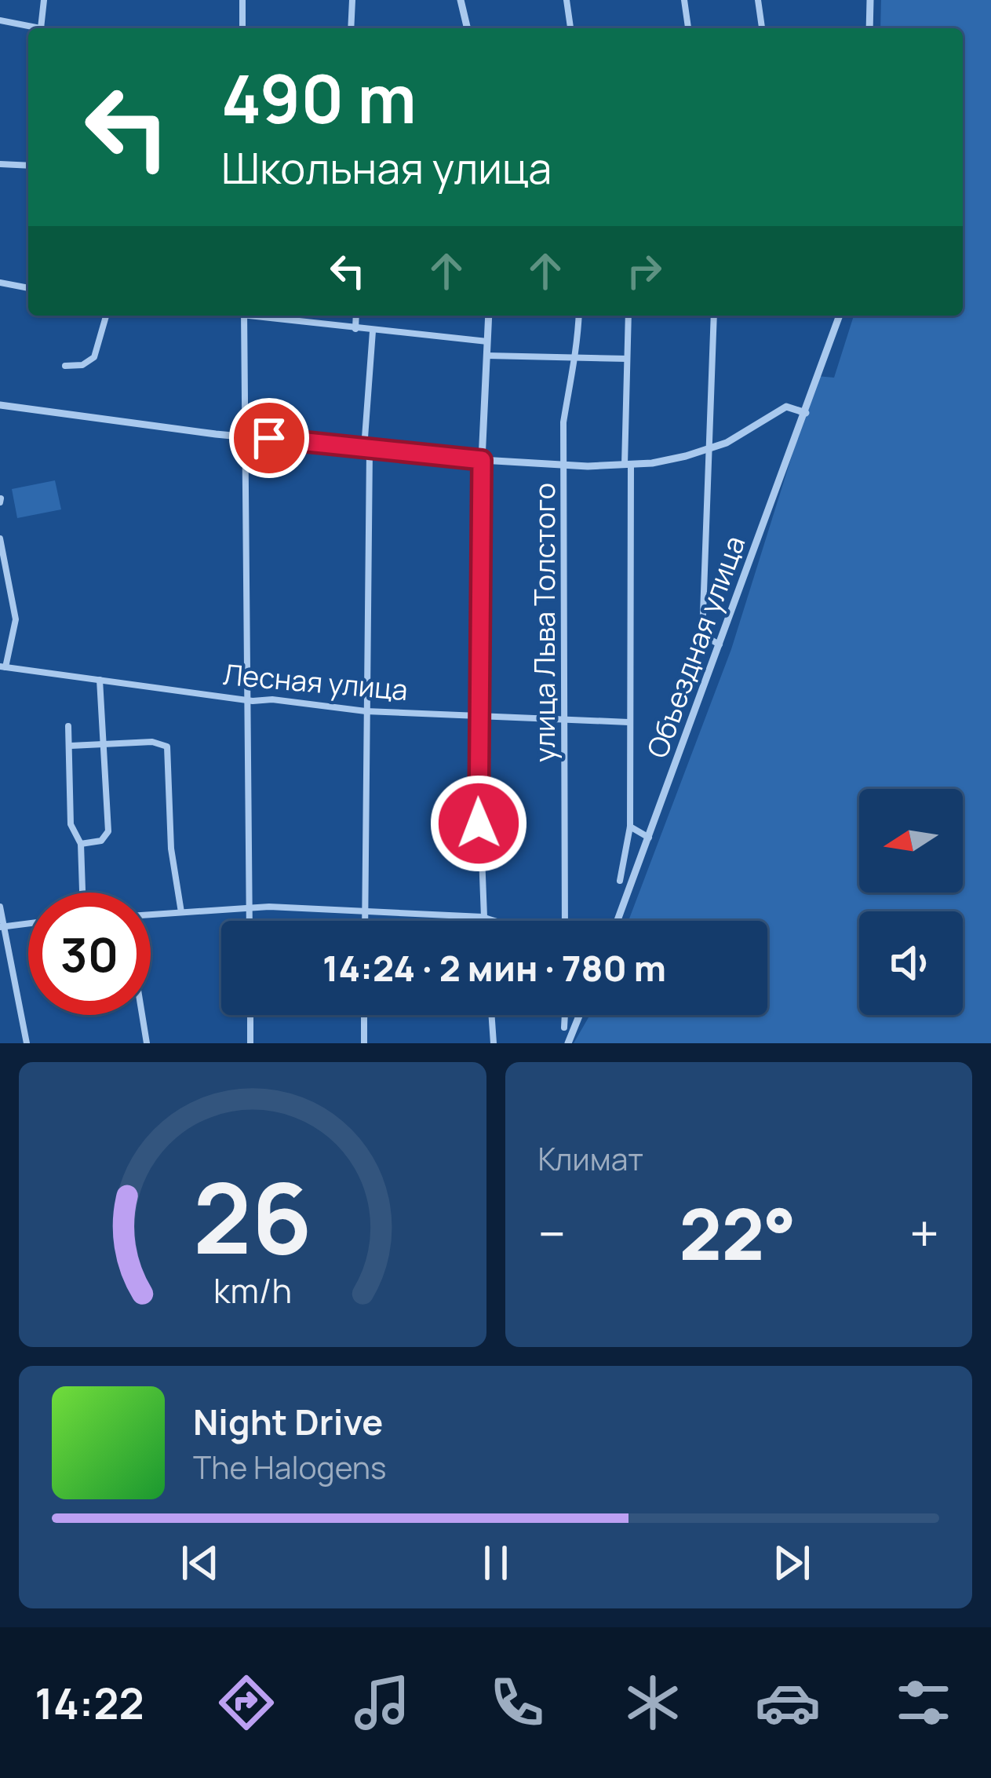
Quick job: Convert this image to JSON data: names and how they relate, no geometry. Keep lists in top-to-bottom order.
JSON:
{
  "streets": {
    "street": ["улица Льва Толстого", "Объездная улица", "Лесная улица"]
  },
  "crossings": [
    ["улица Льва Толстого", "Лесная улица"]
  ],
  "north": "left",
  "page": {
    "turn": ["490 m", "Школьная улица"],
    "limit": "30",
    "trip": "14:24 · 2 мин · 780 m",
    "tile": "Климат",
    "heat": ["−", "22°", "+"],
    "song": ["Night Drive", "The Halogens"],
    "tabs": "14:22",
    "gauge": ["26", "km/h"]
  }
}
